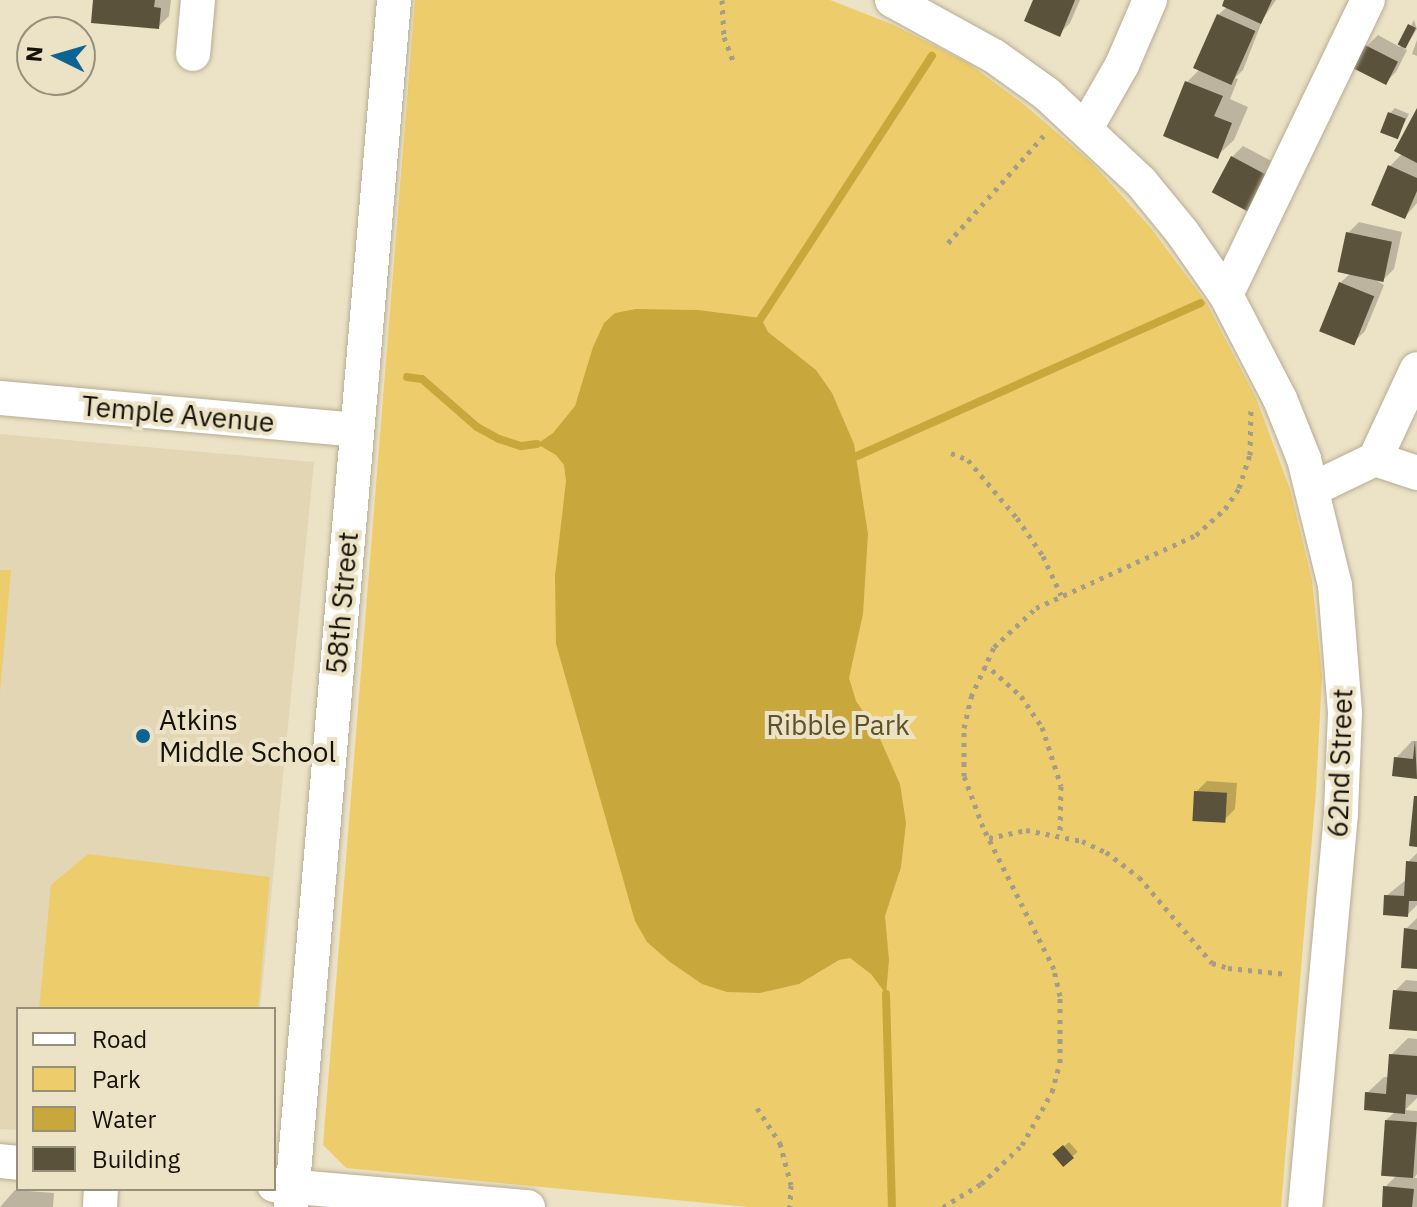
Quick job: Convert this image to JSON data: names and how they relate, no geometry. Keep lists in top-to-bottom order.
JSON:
{
  "streets": {
    "street": ["Temple Avenue", "58th Street", "62nd Street"]
  },
  "crossings": [
    ["Temple Avenue", "58th Street"]
  ],
  "parks": ["Ribble Park"],
  "places": ["Atkins Middle School"],
  "legend": [
    "Road",
    "Park",
    "Water",
    "Building"
  ],
  "north": "left"
}
